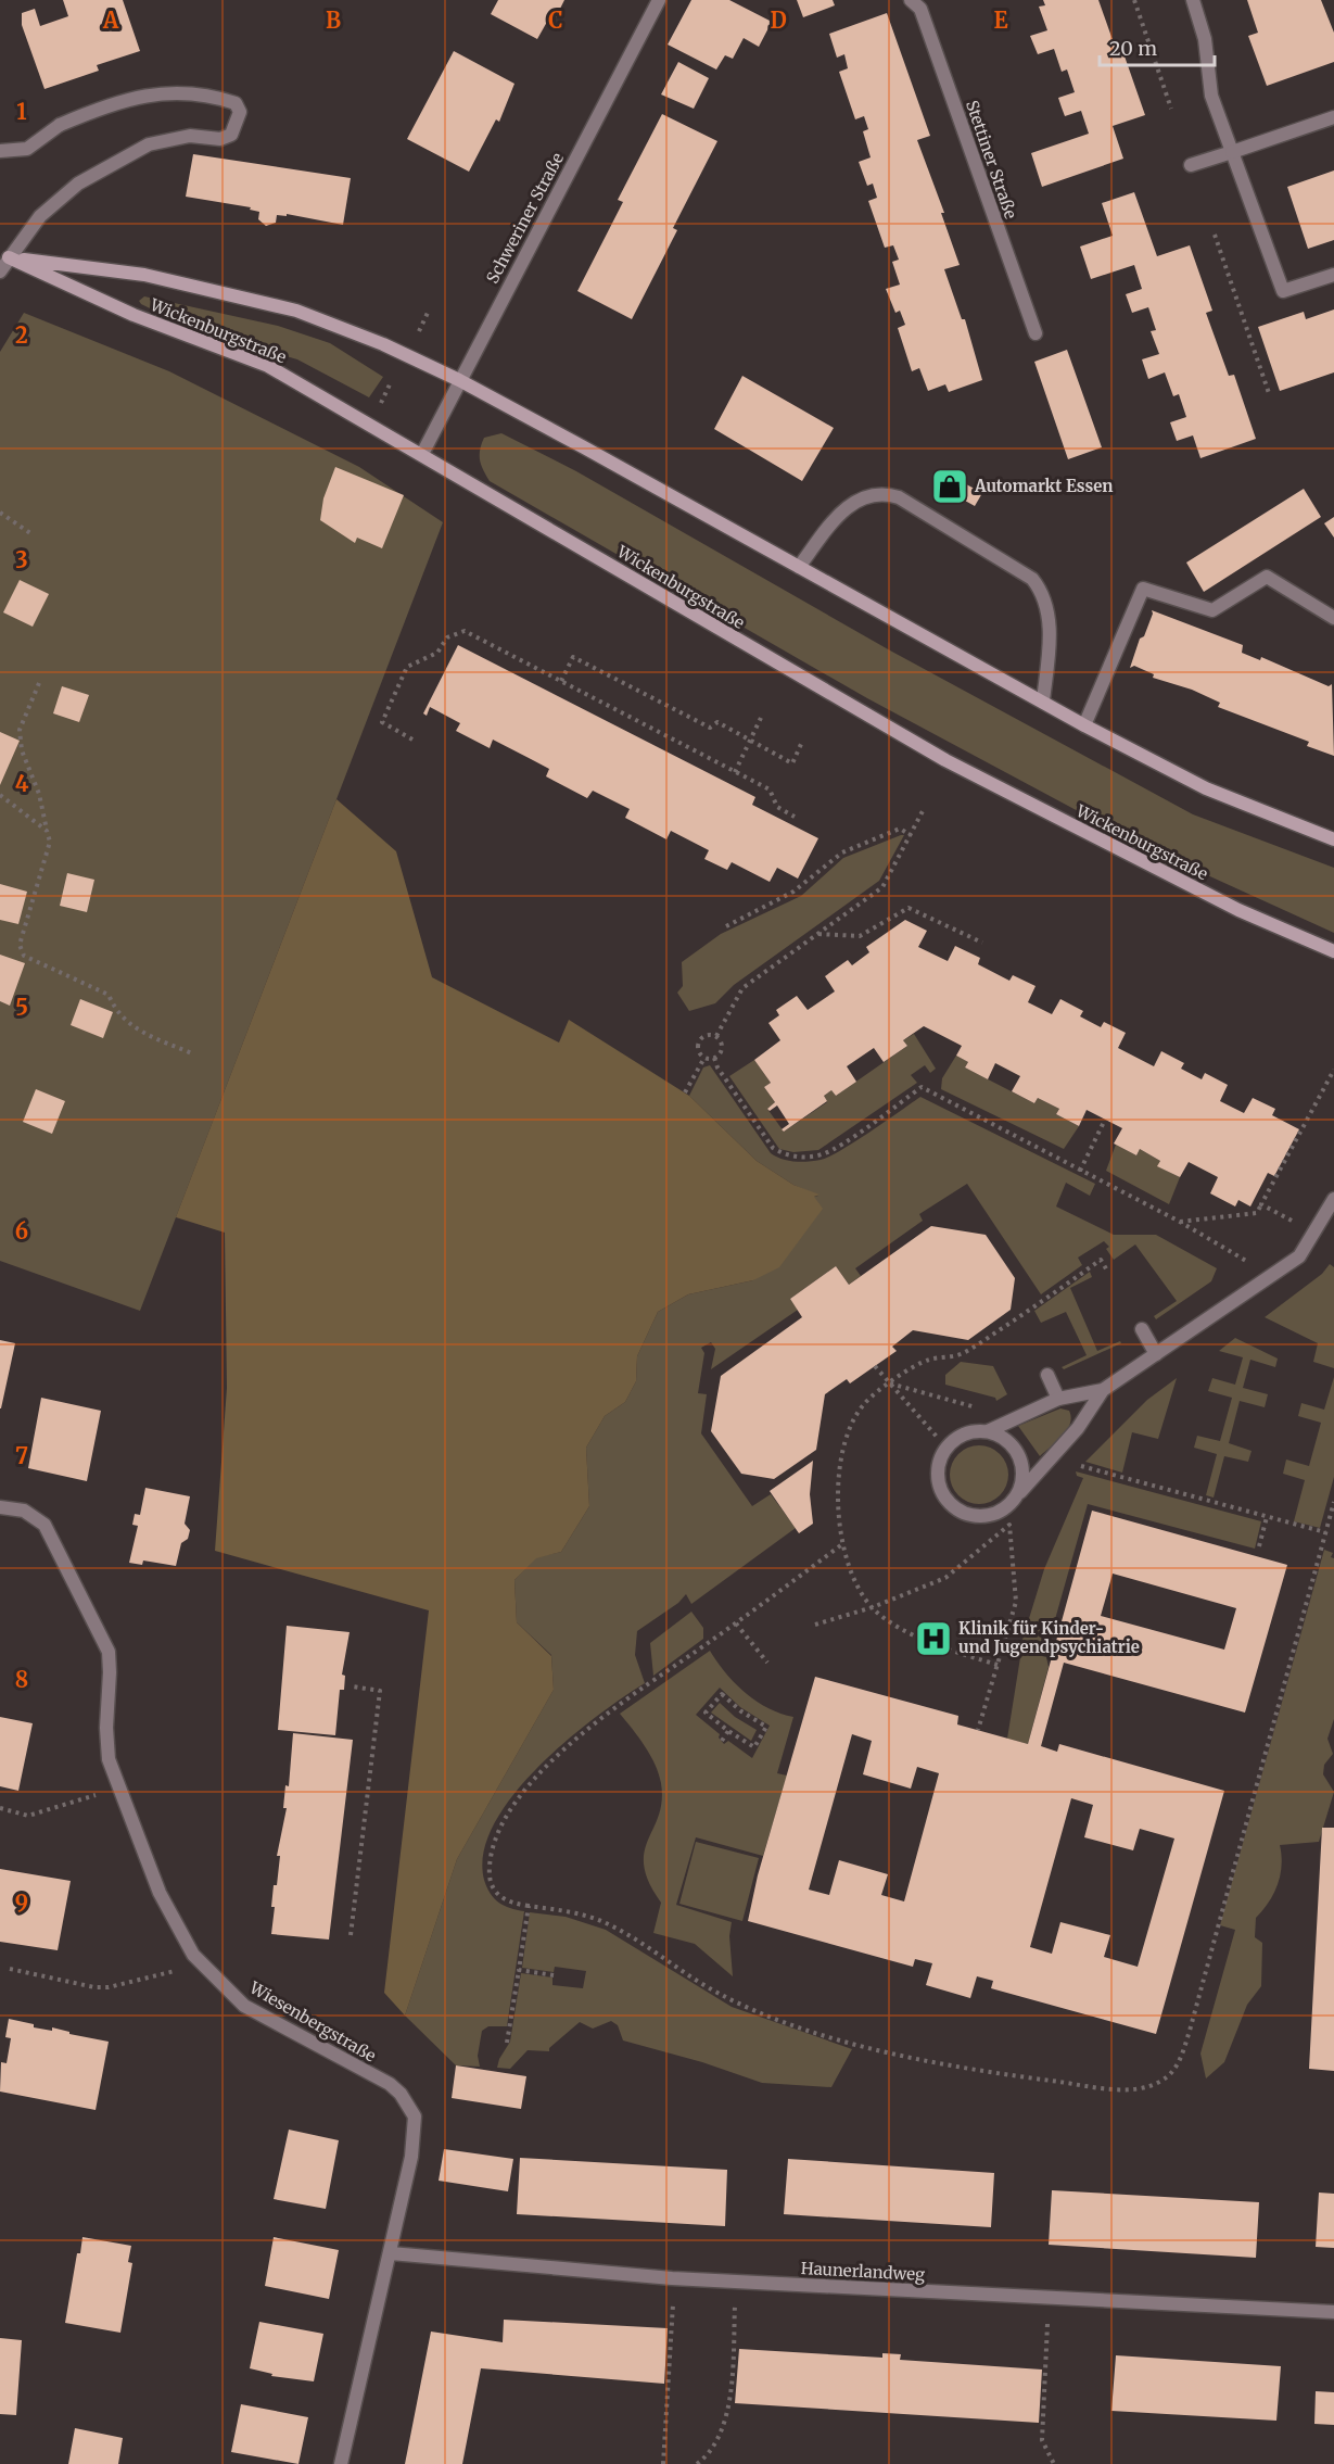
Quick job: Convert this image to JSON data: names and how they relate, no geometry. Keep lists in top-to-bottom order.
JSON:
{
  "streets": {
    "main road": ["Wickenburgstraße"],
    "street": [
      "Stettiner Straße",
      "Schweriner Straße",
      "Wiesenbergstraße",
      "Haunerlandweg"
    ]
  },
  "crossings": [
    ["Schweriner Straße", "Wickenburgstraße"],
    ["Wiesenbergstraße", "Haunerlandweg"]
  ],
  "places": {
    "shop": ["Automarkt Essen"],
    "hospital": ["Klinik für Kinder- und Jugendpsychiatrie"]
  },
  "scale_bar": "20 m",
  "grid": {
    "columns": [
      "A",
      "B",
      "C",
      "D",
      "E"
    ],
    "rows": [
      "1",
      "2",
      "3",
      "4",
      "5",
      "6",
      "7",
      "8",
      "9"
    ]
  }
}
